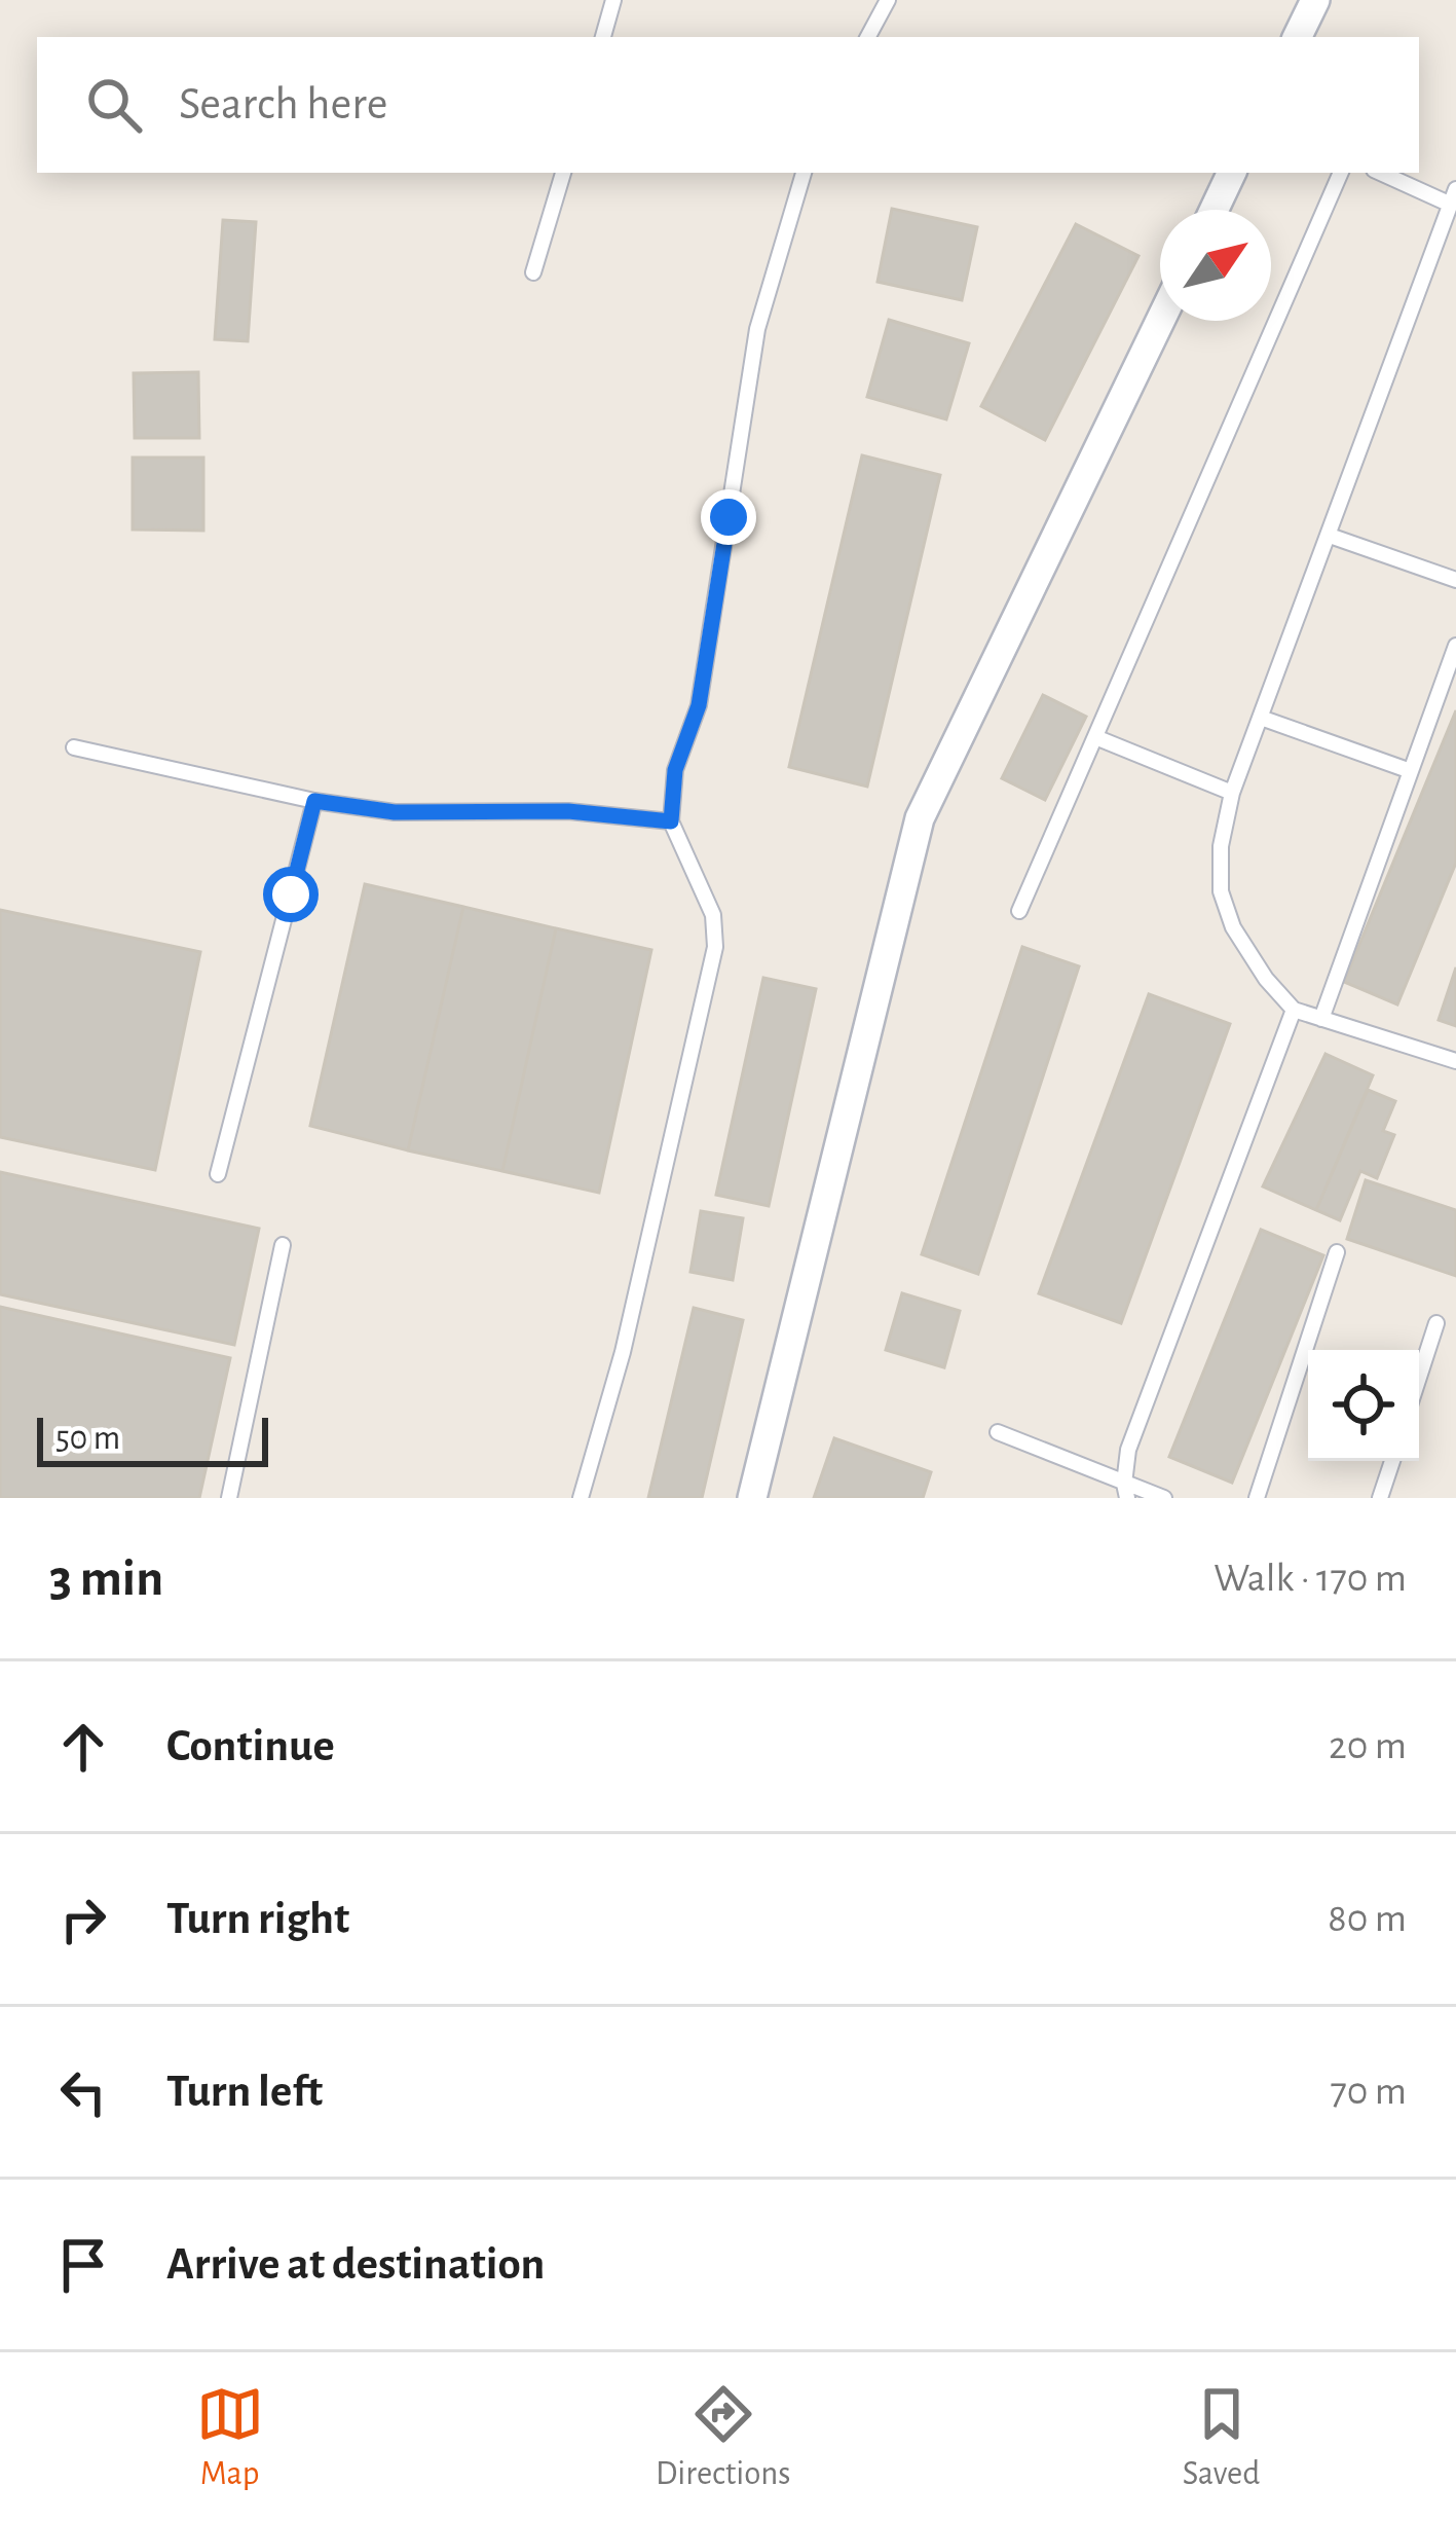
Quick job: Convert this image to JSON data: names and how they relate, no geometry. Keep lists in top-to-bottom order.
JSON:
{
  "scale_bar": "50 m",
  "north": "top right",
  "page": {
    "search": "Search here",
    "scale": "50 m",
    "heading": ["3 min", "Walk · 170 m"],
    "list": [
      ["Continue", "20 m"],
      ["Turn right", "80 m"],
      ["Turn left", "70 m"],
      "Arrive at destination"
    ],
    "nav": ["Map", "Directions", "Saved"]
  }
}
